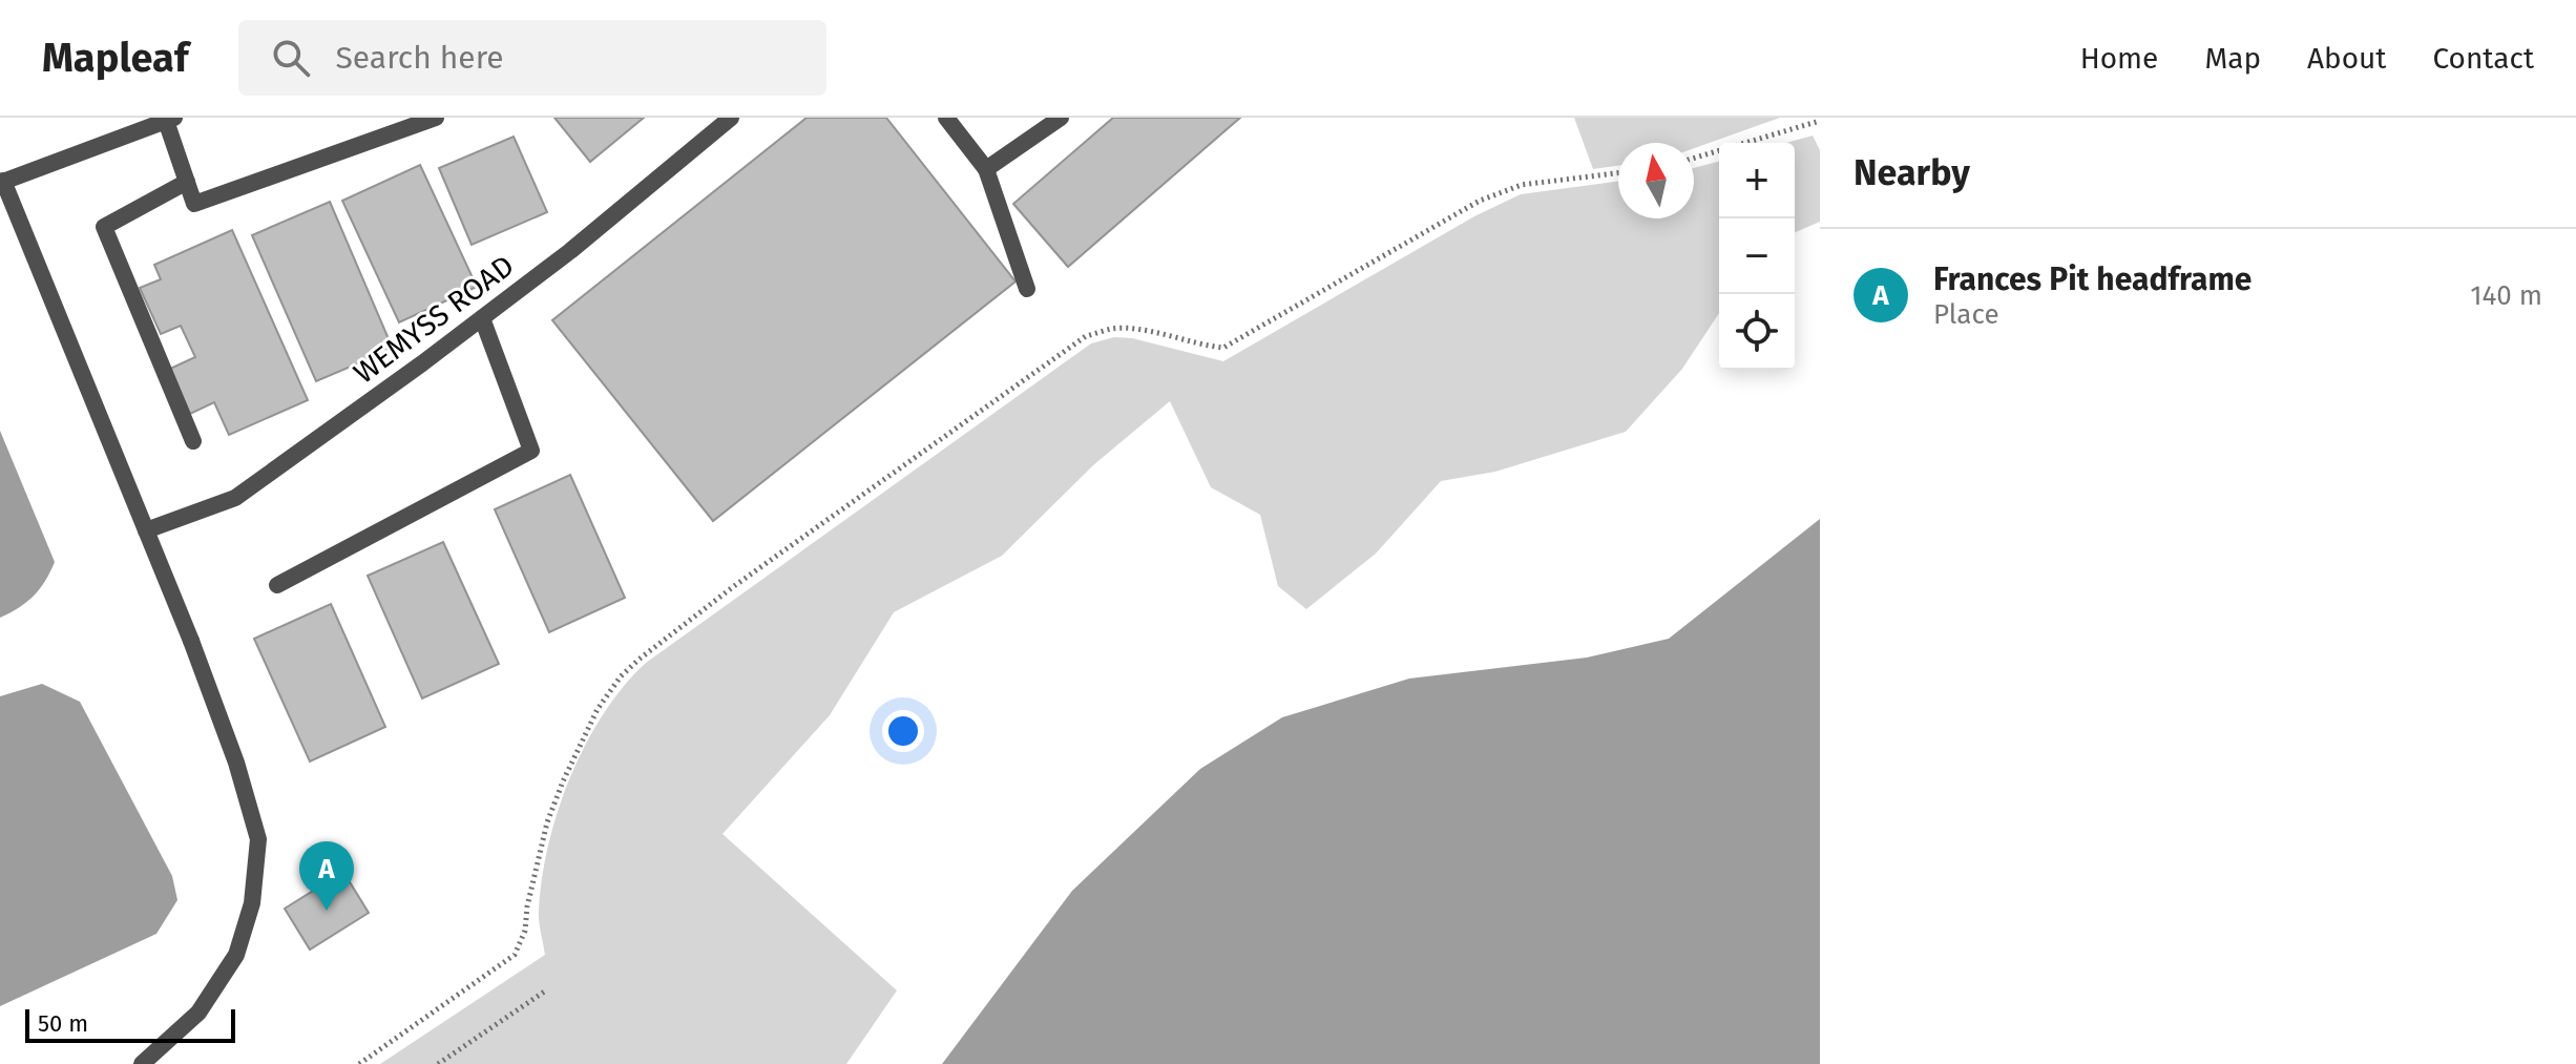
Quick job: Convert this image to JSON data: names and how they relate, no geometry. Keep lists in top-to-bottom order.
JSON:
{
  "streets": {
    "street": ["WEMYSS ROAD"]
  },
  "scale_bar": "50 m",
  "north": "top",
  "page": {
    "header": "Mapleaf",
    "search": "Search here",
    "nav": [
      "Home",
      "Map",
      "About",
      "Contact"
    ],
    "heading": "Nearby",
    "map_buttons": ["+", "−"],
    "list": [
      {
        "mark": "A",
        "name": "Frances Pit headframe",
        "note": "Place",
        "value": "140 m"
      }
    ],
    "pins": "A",
    "scale": "50 m"
  }
}
